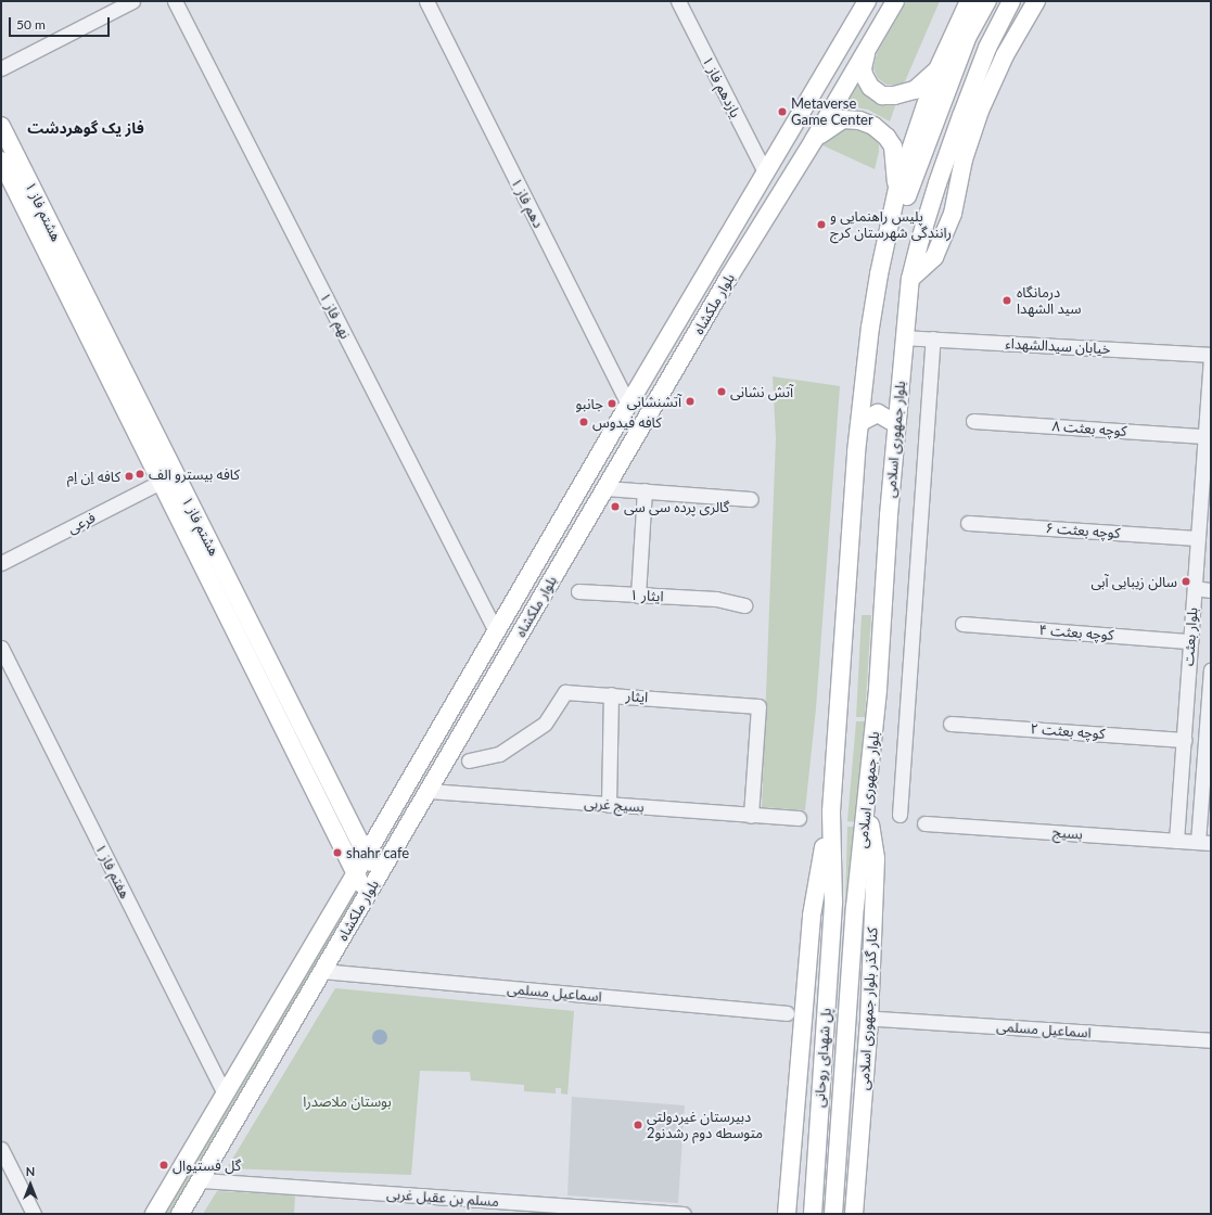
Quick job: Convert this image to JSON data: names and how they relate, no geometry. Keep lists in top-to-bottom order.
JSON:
{
  "streets": {
    "main road": [
      "هشتم فاز ۱",
      "بلوار ملکشاه",
      "بلوار جمهوری اسلامی",
      "کنار گذر بلوار جمهوری اسلامی",
      "پل شهدای روحانی"
    ],
    "street": [
      "یازدهم فاز ۱",
      "دهم فاز ۱",
      "نهم فاز ۱",
      "خیابان سیدالشهداء",
      "کوچه بعثت ۸",
      "فرعی",
      "کوچه بعثت ۶",
      "ایثار ۱",
      "کوچه بعثت ۴",
      "بلوار بعثت",
      "ایثار",
      "کوچه بعثت ۲",
      "بسیج غربی",
      "بسیج",
      "هفتم فاز ۱",
      "اسماعیل مسلمی",
      "مسلم بن عقیل غربی"
    ]
  },
  "crossings": [
    ["یازدهم فاز ۱", "بلوار ملکشاه"],
    ["دهم فاز ۱", "بلوار ملکشاه"],
    ["هشتم فاز ۱", "بلوار ملکشاه"],
    ["هشتم فاز ۱", "فرعی"],
    ["بلوار ملکشاه", "نهم فاز ۱"],
    ["بلوار ملکشاه", "بسیج غربی"],
    ["بلوار ملکشاه", "هفتم فاز ۱"],
    ["بلوار ملکشاه", "اسماعیل مسلمی"],
    ["بلوار ملکشاه", "مسلم بن عقیل غربی"],
    ["خیابان سیدالشهداء", "بلوار جمهوری اسلامی"],
    ["خیابان سیدالشهداء", "بلوار بعثت"],
    ["کوچه بعثت ۸", "بلوار بعثت"],
    ["بلوار جمهوری اسلامی", "کنار گذر بلوار جمهوری اسلامی"],
    ["بلوار جمهوری اسلامی", "پل شهدای روحانی"],
    ["کوچه بعثت ۶", "بلوار بعثت"],
    ["کوچه بعثت ۴", "بلوار بعثت"],
    ["بلوار بعثت", "کوچه بعثت ۲"],
    ["بلوار بعثت", "بسیج"],
    ["ایثار", "بسیج غربی"]
  ],
  "districts": ["فاز یک گوهردشت"],
  "parks": ["بوستان ملاصدرا"],
  "places": [
    "Metaverse Game Center",
    "پلیس راهنمایی و رانندگی شهرستان کرج",
    "درمانگاه سید الشهدا",
    "آتش نشانی",
    "آتشنشانی",
    "جانبو",
    "كافه فيدوس",
    "کافه بیسترو الف",
    "کافه اِن اِم",
    "گالری پرده سی سی",
    "سالن زیبایی آبی",
    "shahr cafe",
    "دبیرستان غیردولتی متوسطه دوم رشدنو2",
    "گل فستیوال"
  ],
  "scale_bar": "50 m",
  "north": "top"
}
